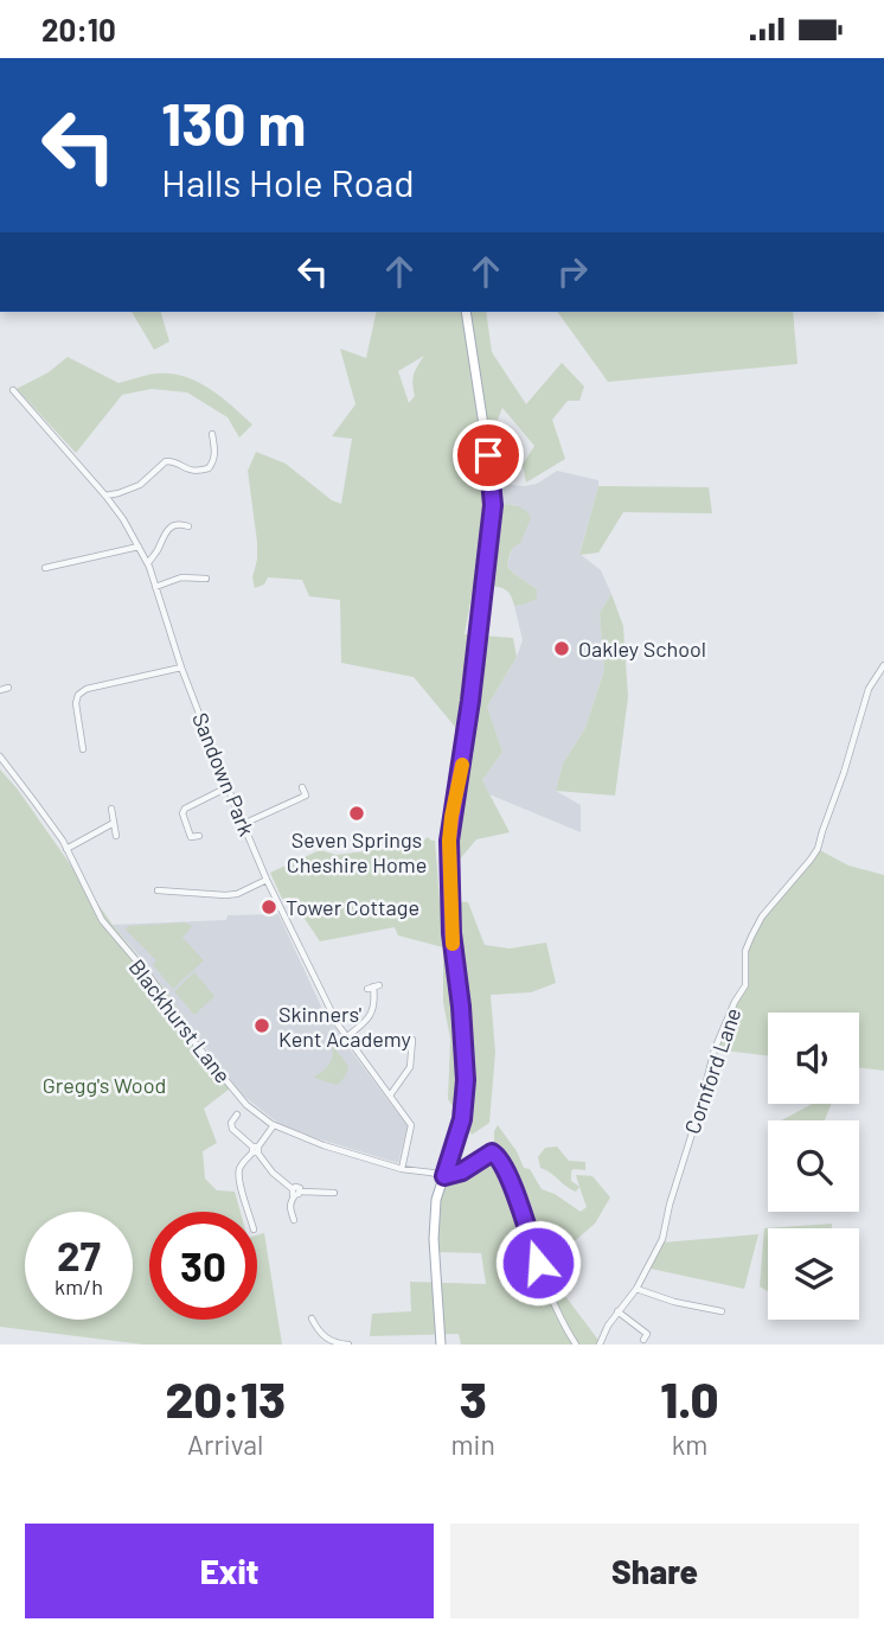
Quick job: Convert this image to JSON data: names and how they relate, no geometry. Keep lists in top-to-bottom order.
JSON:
{
  "streets": {
    "street": ["Sandown Park", "Blackhurst Lane", "Cornford Lane"]
  },
  "crossings": [
    ["Sandown Park", "Blackhurst Lane"]
  ],
  "parks": ["Gregg's Wood"],
  "places": [
    "Oakley School",
    "Seven Springs Cheshire Home",
    "Tower Cottage",
    "Skinners' Kent Academy"
  ],
  "page": {
    "status": "20:10",
    "turn": ["130 m", "Halls Hole Road"],
    "speed": "27 km/h",
    "limit": "30",
    "eta": [
      "20:13",
      "Arrival",
      "3",
      "min",
      "1.0",
      "km"
    ],
    "buttons": ["Exit", "Share"]
  }
}
